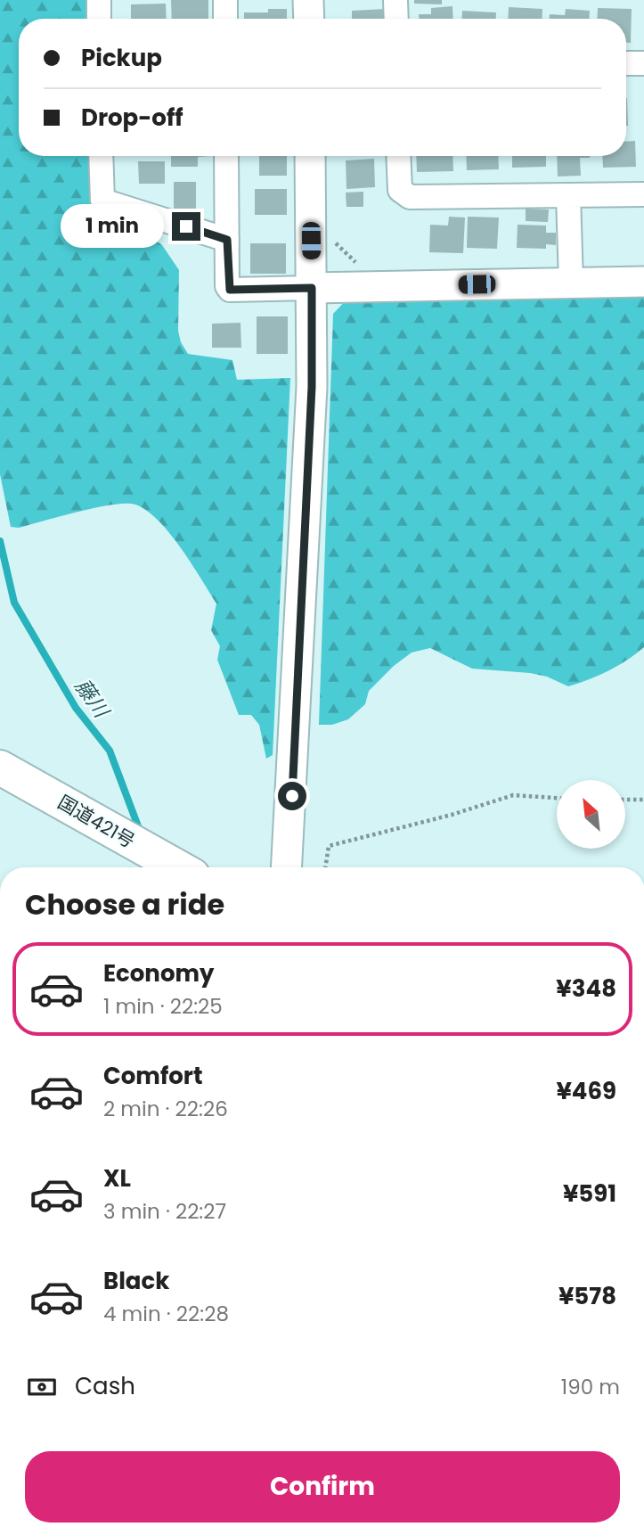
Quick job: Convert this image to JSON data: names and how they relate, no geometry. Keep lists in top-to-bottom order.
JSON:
{
  "streets": {
    "main road": ["国道421号"]
  },
  "water": ["藤川"],
  "north": "top left",
  "page": {
    "banner": ["Pickup", "Drop-off"],
    "bubble": "1 min",
    "heading": "Choose a ride",
    "list": [
      {
        "name": "Economy",
        "note": "1 min · 22:25",
        "value": "¥348"
      },
      {
        "name": "Comfort",
        "note": "2 min · 22:26",
        "value": "¥469"
      },
      {
        "name": "XL",
        "note": "3 min · 22:27",
        "value": "¥591"
      },
      {
        "name": "Black",
        "note": "4 min · 22:28",
        "value": "¥578"
      }
    ],
    "pay": ["Cash", "190 m"],
    "buttons": "Confirm"
  }
}
